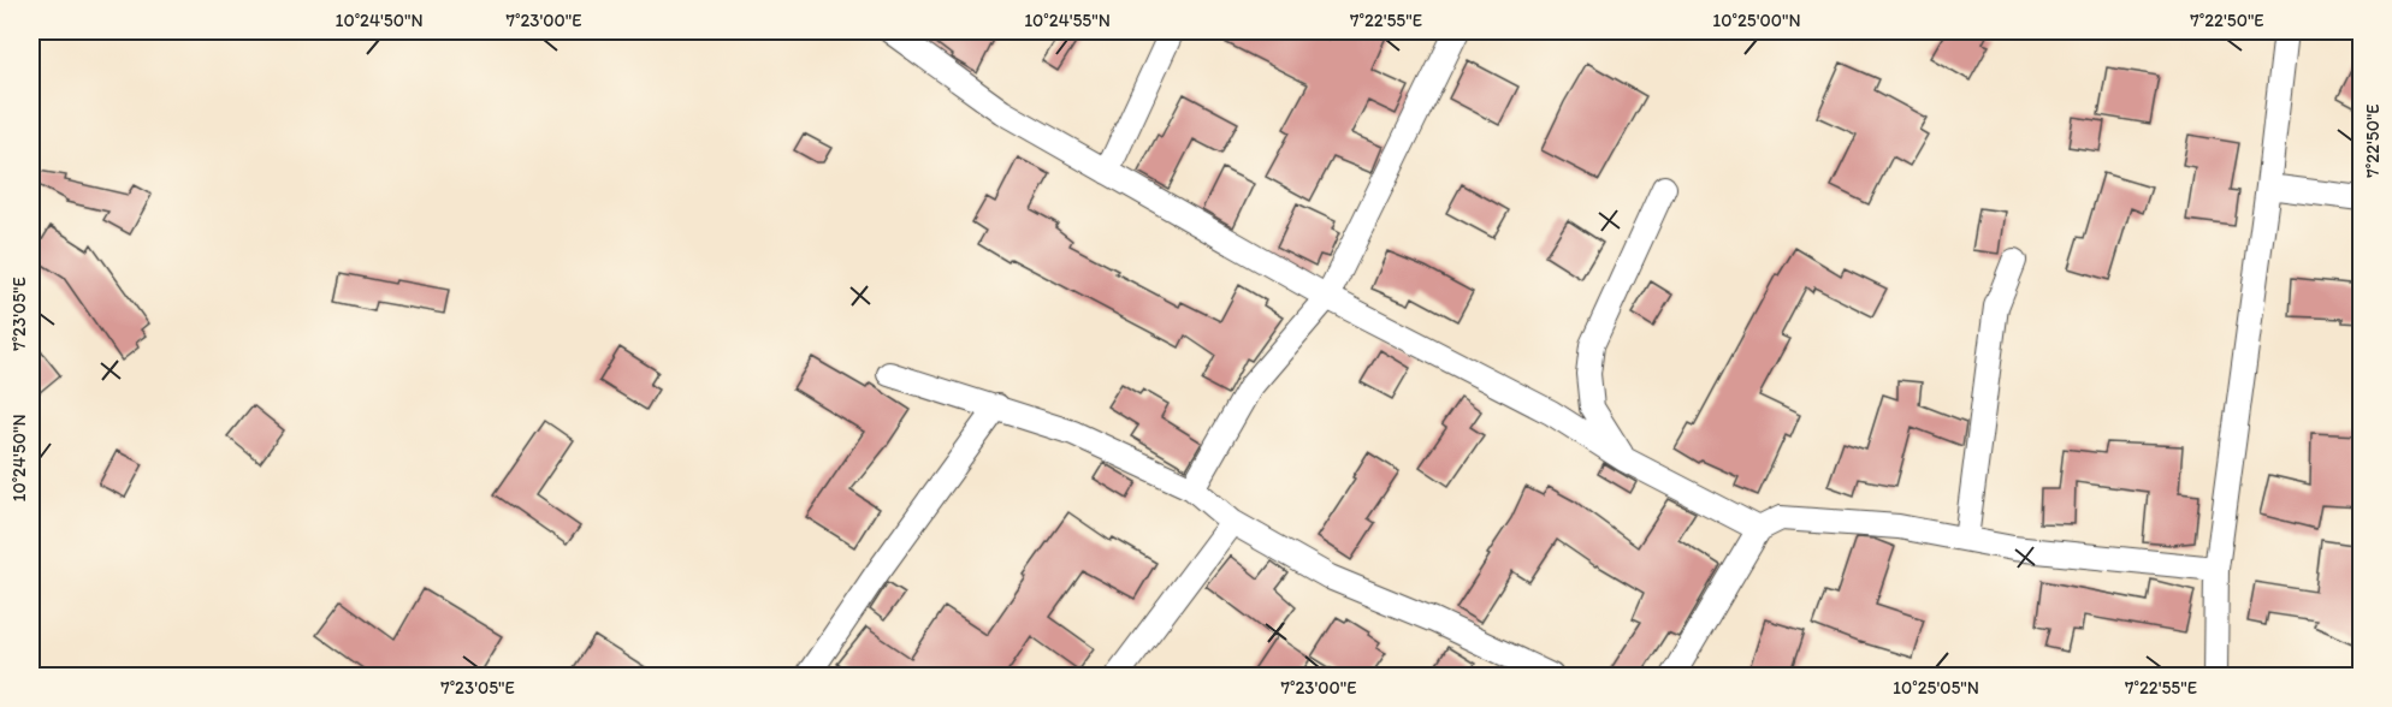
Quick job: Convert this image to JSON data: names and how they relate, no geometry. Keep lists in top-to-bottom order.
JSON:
{
  "coordinates": [
    "10°24'50\"N",
    "7°23'00\"E",
    "10°24'55\"N",
    "7°22'55\"E",
    "10°25'00\"N",
    "7°22'50\"E",
    "7°23'05\"E",
    "10°25'05\"N"
  ]
}
